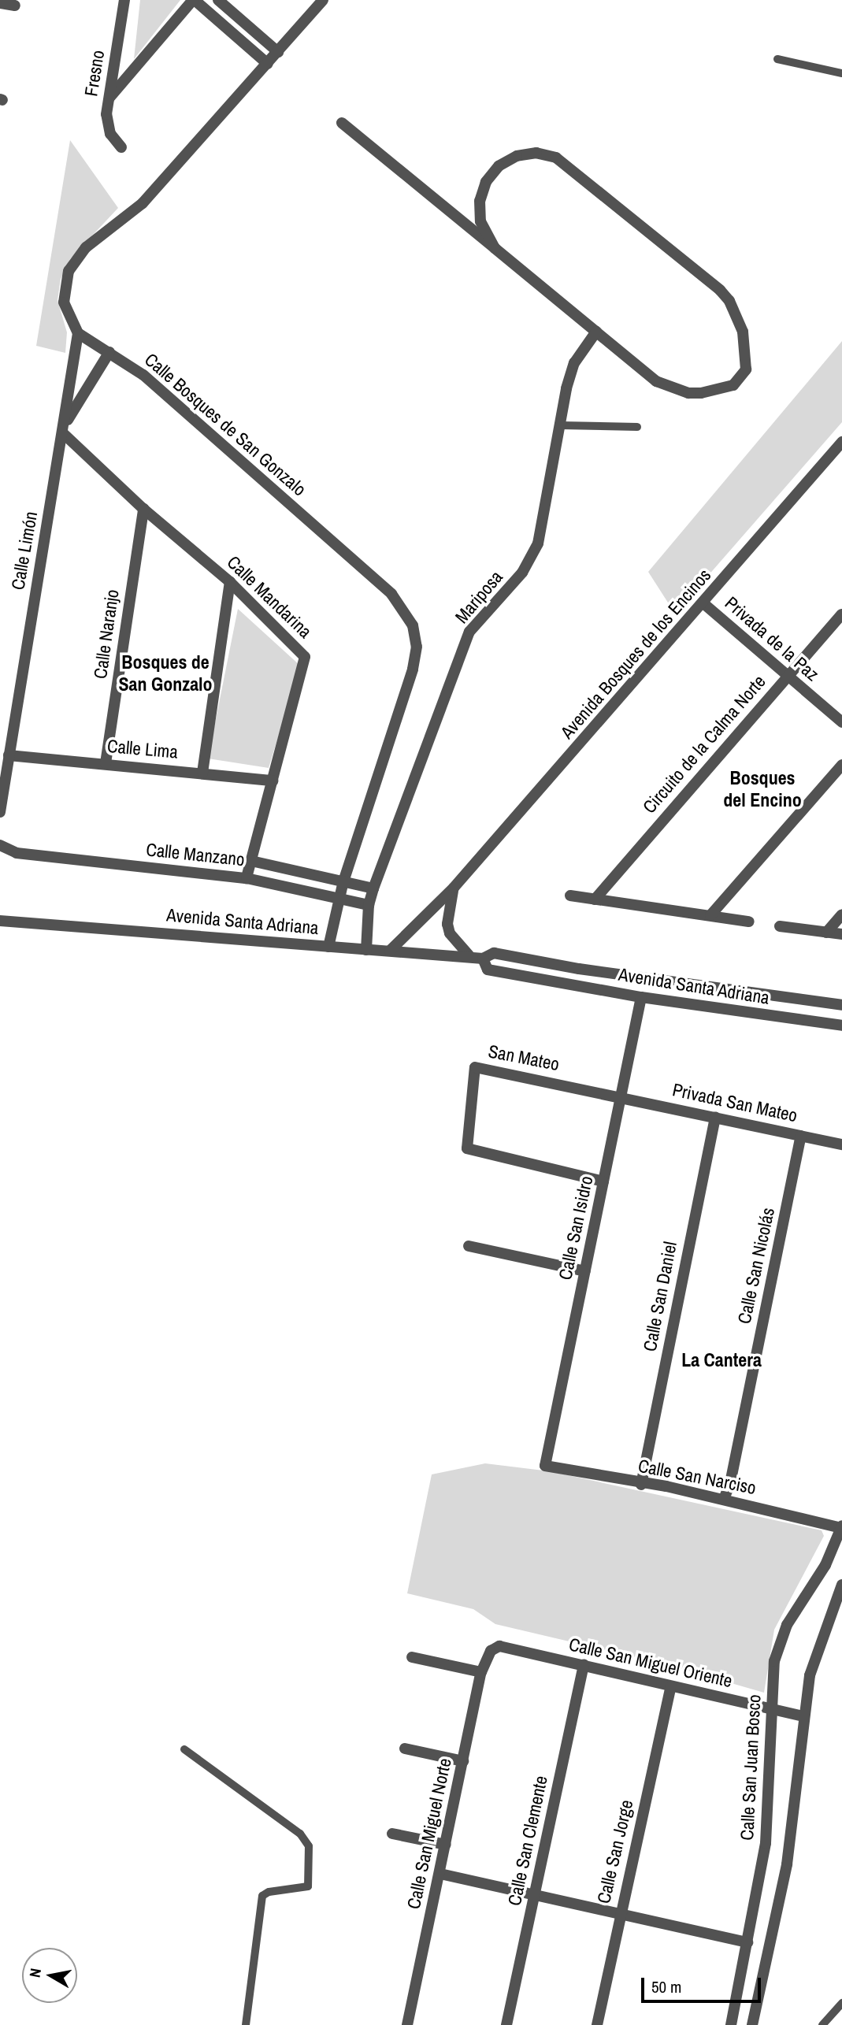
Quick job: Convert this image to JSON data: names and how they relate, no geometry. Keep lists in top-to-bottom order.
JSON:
{
  "streets": {
    "street": [
      "Fresno",
      "Calle Bosques de San Gonzalo",
      "Calle Limón",
      "Calle Mandarina",
      "Mariposa",
      "Calle Naranjo",
      "Privada de la Paz",
      "Avenida Bosques de los Encinos",
      "Circuito de la Calma Norte",
      "Calle Lima",
      "Calle Manzano",
      "Avenida Santa Adriana",
      "San Mateo",
      "Privada San Mateo",
      "Calle San Isidro",
      "Calle San Nicolás",
      "Calle San Daniel",
      "Calle San Narciso",
      "Calle San Miguel Oriente",
      "Calle San Juan Bosco",
      "Calle San Miguel Norte",
      "Calle San Clemente",
      "Calle San Jorge"
    ]
  },
  "crossings": [
    ["Calle Bosques de San Gonzalo", "Calle Limón"],
    ["Calle Bosques de San Gonzalo", "Calle Manzano"],
    ["Calle Bosques de San Gonzalo", "Avenida Santa Adriana"],
    ["Calle Limón", "Calle Mandarina"],
    ["Calle Limón", "Calle Lima"],
    ["Calle Mandarina", "Calle Naranjo"],
    ["Calle Mandarina", "Calle Lima"],
    ["Calle Mandarina", "Calle Manzano"],
    ["Mariposa", "Calle Manzano"],
    ["Mariposa", "Avenida Santa Adriana"],
    ["Calle Naranjo", "Calle Lima"],
    ["Privada de la Paz", "Avenida Bosques de los Encinos"],
    ["Privada de la Paz", "Circuito de la Calma Norte"],
    ["Avenida Bosques de los Encinos", "Avenida Santa Adriana"],
    ["Avenida Santa Adriana", "Calle San Isidro"],
    ["San Mateo", "Privada San Mateo"],
    ["San Mateo", "Calle San Isidro"],
    ["Privada San Mateo", "Calle San Isidro"],
    ["Privada San Mateo", "Calle San Nicolás"],
    ["Privada San Mateo", "Calle San Daniel"],
    ["Calle San Isidro", "Calle San Narciso"],
    ["Calle San Nicolás", "Calle San Narciso"],
    ["Calle San Daniel", "Calle San Narciso"],
    ["Calle San Narciso", "Calle San Juan Bosco"],
    ["Calle San Miguel Oriente", "Calle San Juan Bosco"],
    ["Calle San Miguel Oriente", "Calle San Miguel Norte"],
    ["Calle San Miguel Oriente", "Calle San Clemente"],
    ["Calle San Miguel Oriente", "Calle San Jorge"]
  ],
  "districts": ["Bosques de San Gonzalo", "Bosques del Encino", "La Cantera"],
  "scale_bar": "50 m",
  "north": "left"
}
